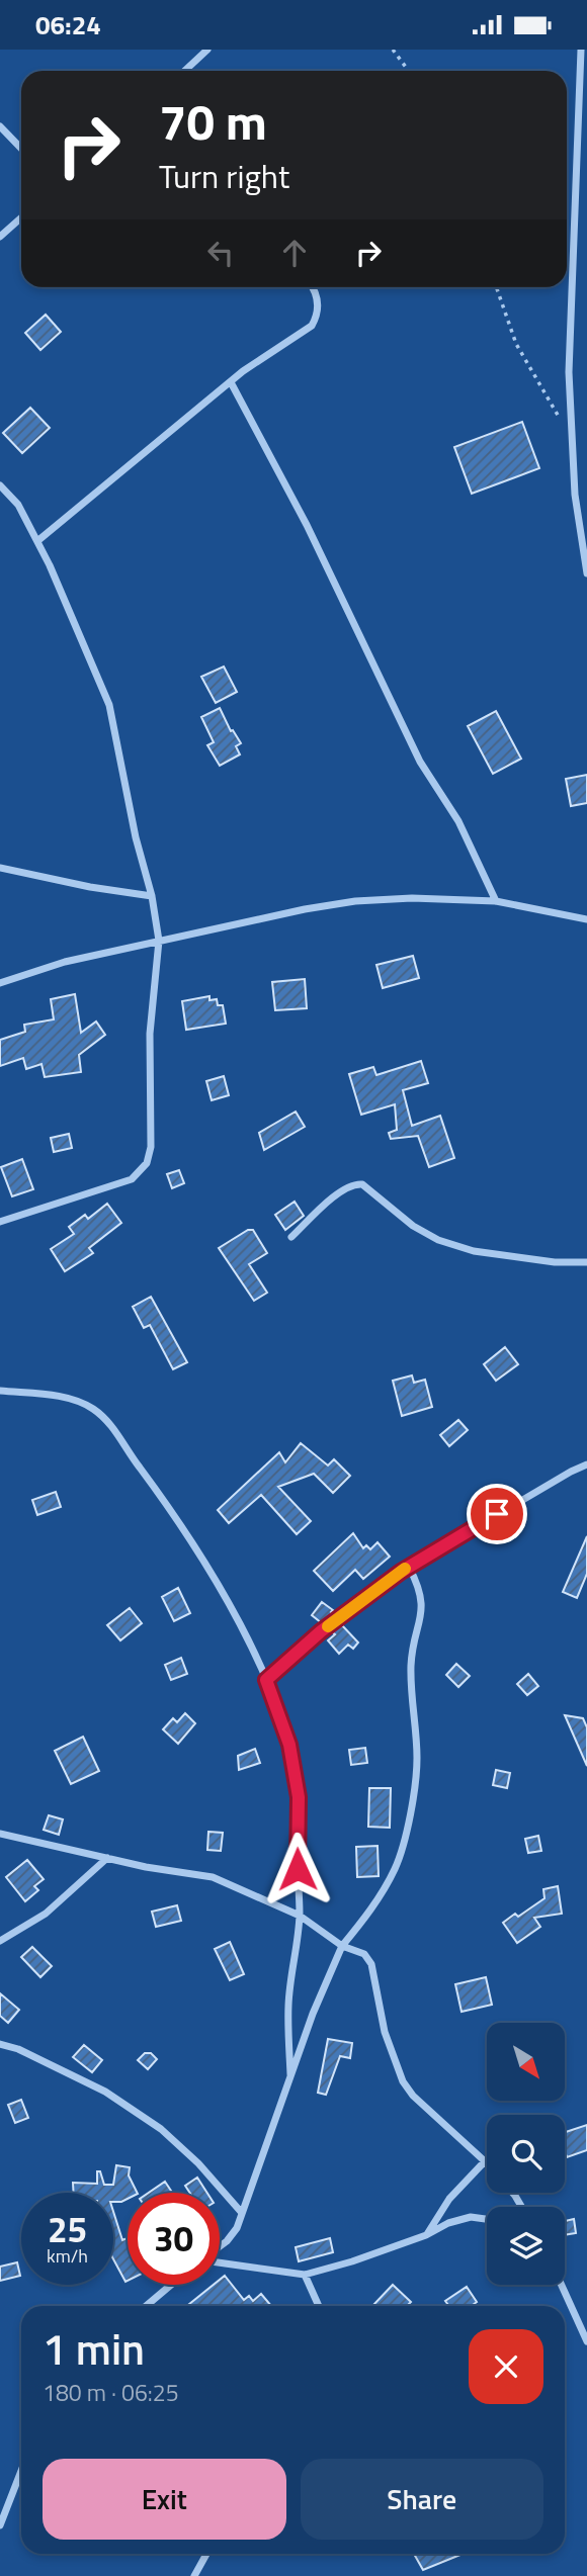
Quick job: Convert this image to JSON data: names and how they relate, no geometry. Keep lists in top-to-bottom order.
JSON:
{
  "north": "bottom right",
  "page": {
    "status": "06:24",
    "turn": ["70 m", "Turn right"],
    "speed": "25 km/h",
    "limit": "30",
    "heading": ["1 min", "180 m · 06:25"],
    "buttons": ["Exit", "Share"]
  }
}
